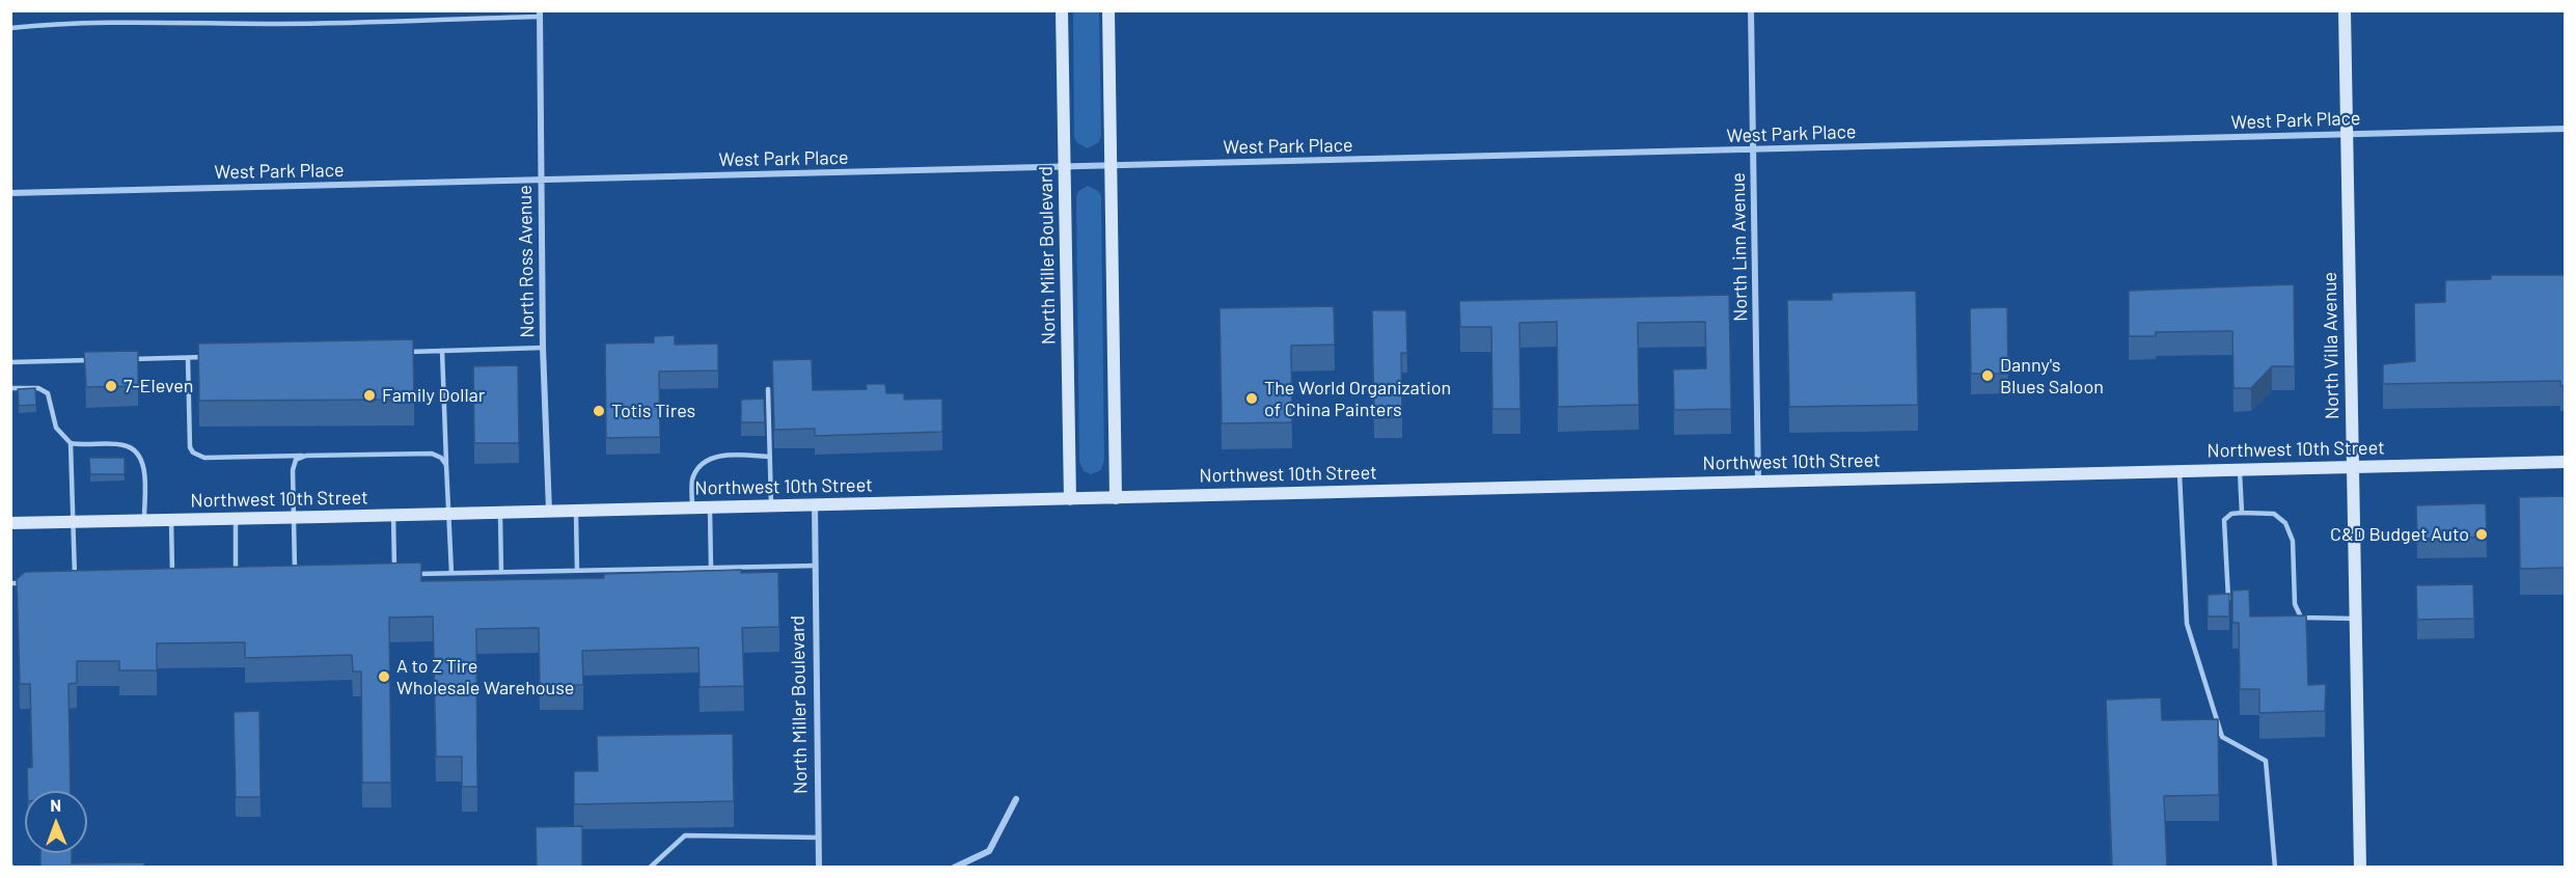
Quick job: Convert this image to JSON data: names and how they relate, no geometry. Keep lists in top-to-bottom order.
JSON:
{
  "streets": {
    "main road": ["North Miller Boulevard", "North Villa Avenue", "Northwest 10th Street"],
    "street": ["West Park Place", "North Linn Avenue", "North Ross Avenue"]
  },
  "crossings": [
    ["West Park Place", "North Linn Avenue"],
    ["West Park Place", "North Miller Boulevard"],
    ["West Park Place", "North Ross Avenue"],
    ["West Park Place", "North Villa Avenue"],
    ["North Linn Avenue", "Northwest 10th Street"],
    ["North Miller Boulevard", "Northwest 10th Street"],
    ["North Ross Avenue", "Northwest 10th Street"],
    ["North Villa Avenue", "Northwest 10th Street"]
  ],
  "places": [
    "Danny's Blues Saloon",
    "7-Eleven",
    "Family Dollar",
    "The World Organization of China Painters",
    "Totis Tires",
    "C&D Budget Auto",
    "A to Z Tire Wholesale Warehouse"
  ],
  "north": "top"
}
